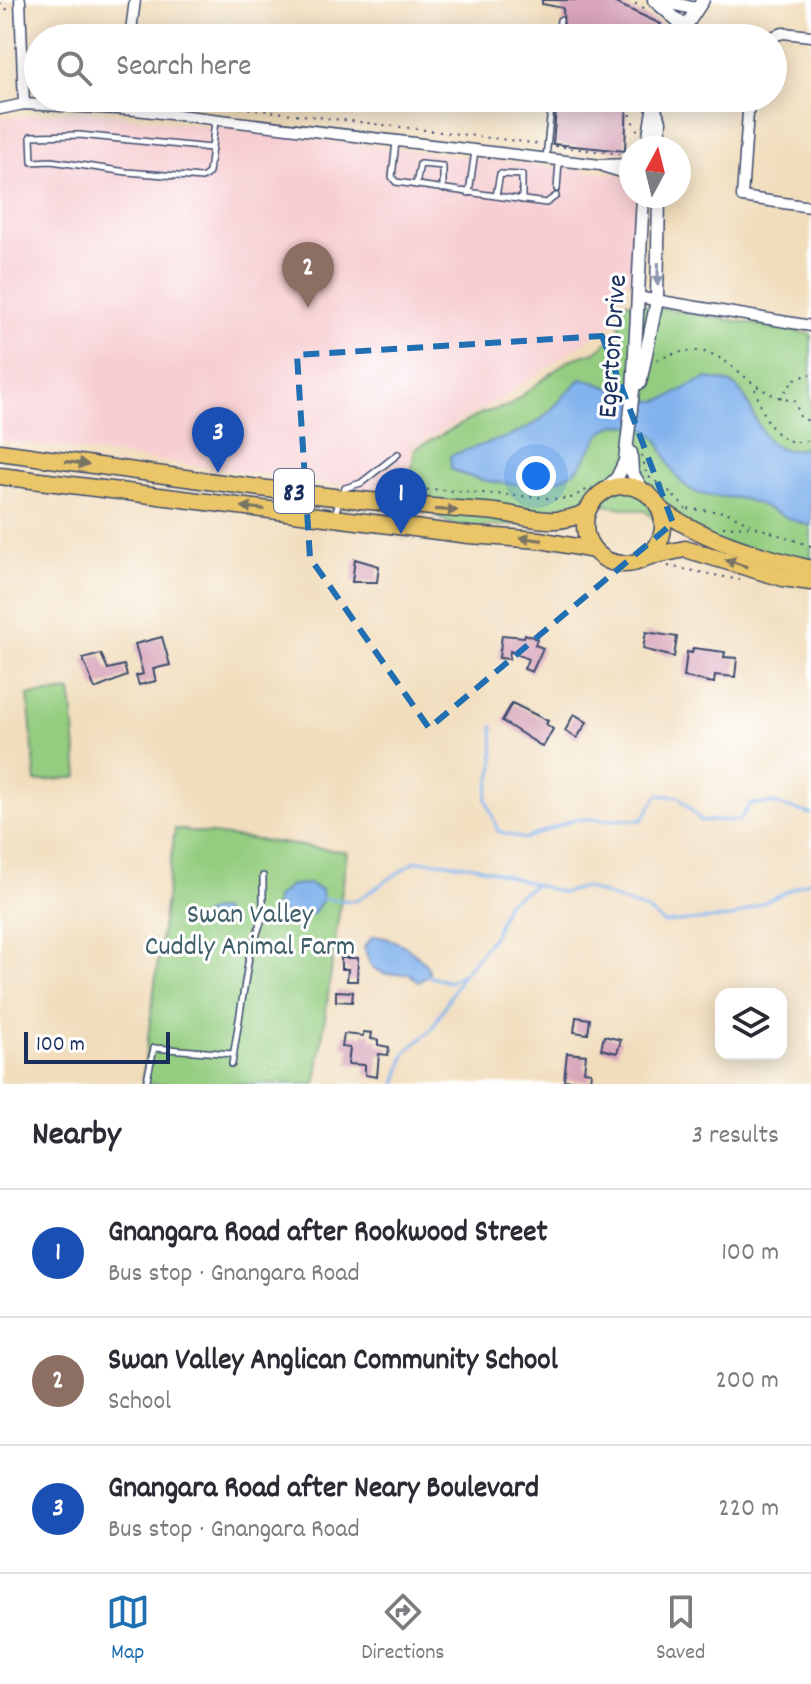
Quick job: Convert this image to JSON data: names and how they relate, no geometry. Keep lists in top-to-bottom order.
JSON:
{
  "streets": {
    "main road": ["83"],
    "street": ["Egerton Drive"]
  },
  "crossings": [
    ["Egerton Drive", "83"]
  ],
  "parks": ["Swan Valley Cuddly Animal Farm"],
  "scale_bar": "100 m",
  "north": "top",
  "page": {
    "search": "Search here",
    "pins": ["2", "3", "1"],
    "scale": "100 m",
    "heading": ["Nearby", "3 results"],
    "list": [
      {
        "mark": "1",
        "name": "Gnangara Road after Rookwood Street",
        "note": "Bus stop · Gnangara Road",
        "value": "100 m"
      },
      {
        "mark": "2",
        "name": "Swan Valley Anglican Community School",
        "note": "School",
        "value": "200 m"
      },
      {
        "mark": "3",
        "name": "Gnangara Road after Neary Boulevard",
        "note": "Bus stop · Gnangara Road",
        "value": "220 m"
      }
    ],
    "nav": ["Map", "Directions", "Saved"]
  }
}
